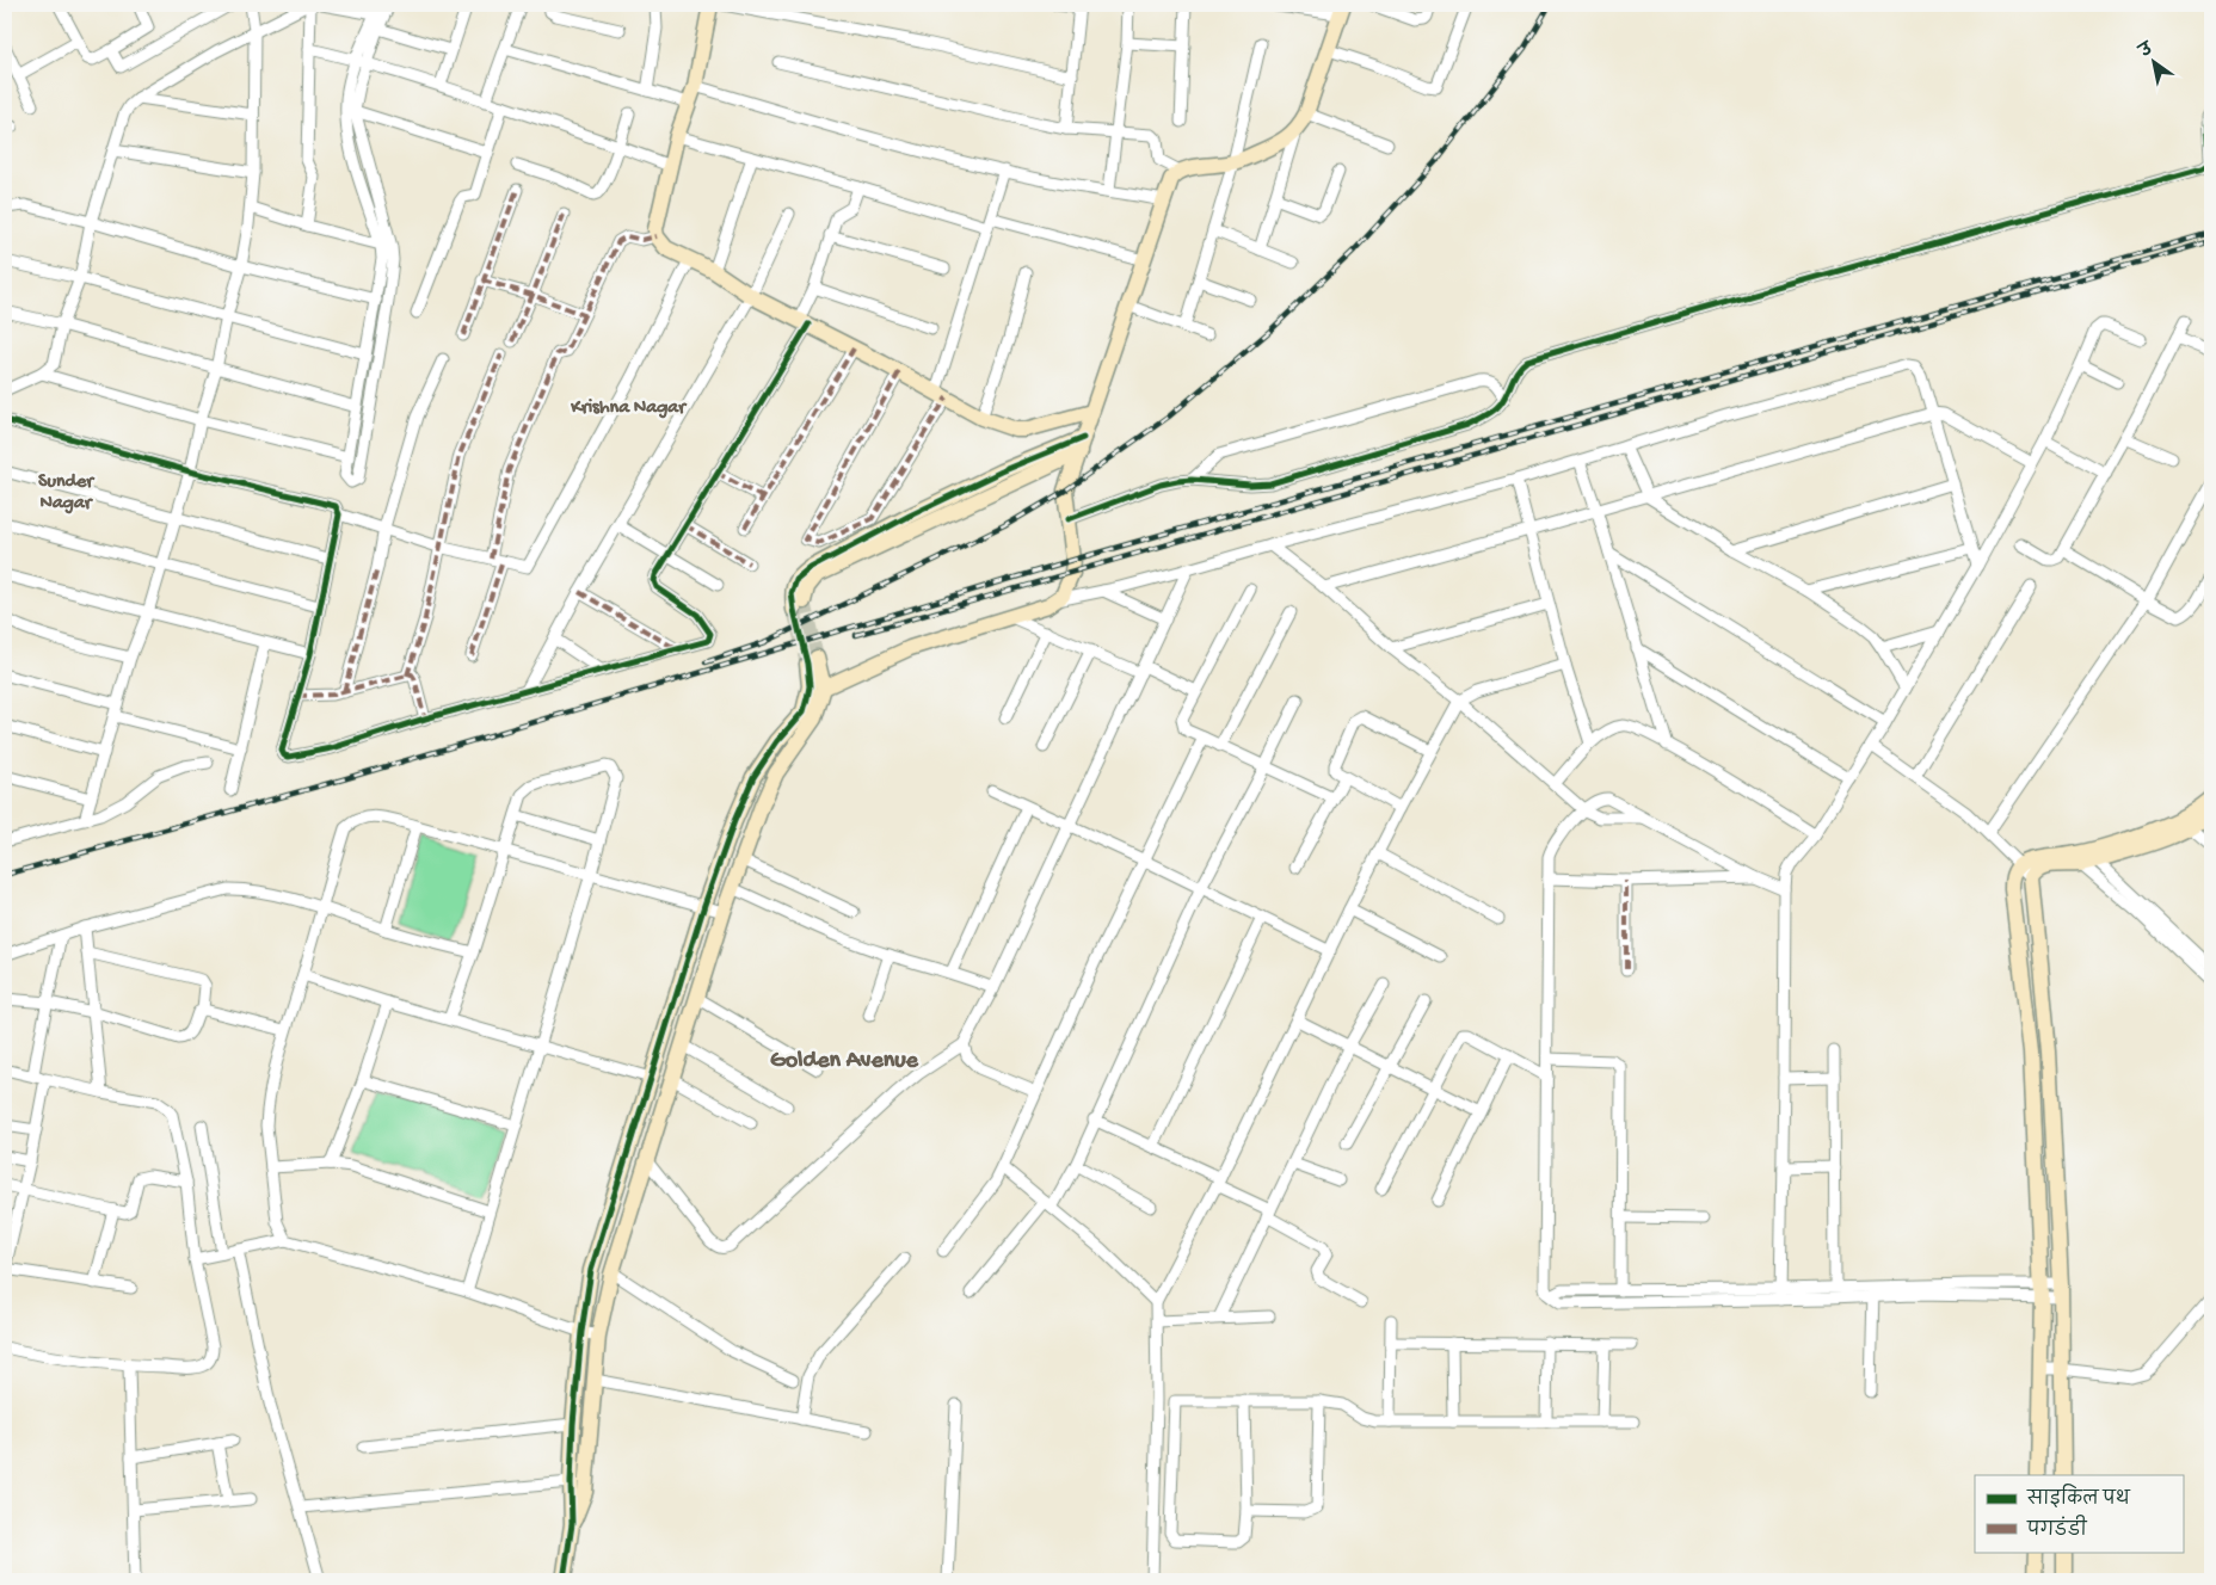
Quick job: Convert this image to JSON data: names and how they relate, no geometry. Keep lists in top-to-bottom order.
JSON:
{
  "districts": ["Krishna Nagar", "Sunder Nagar", "Golden Avenue"],
  "legend": ["साइकिल पथ", "पगडंडी"],
  "north": "top left"
}
